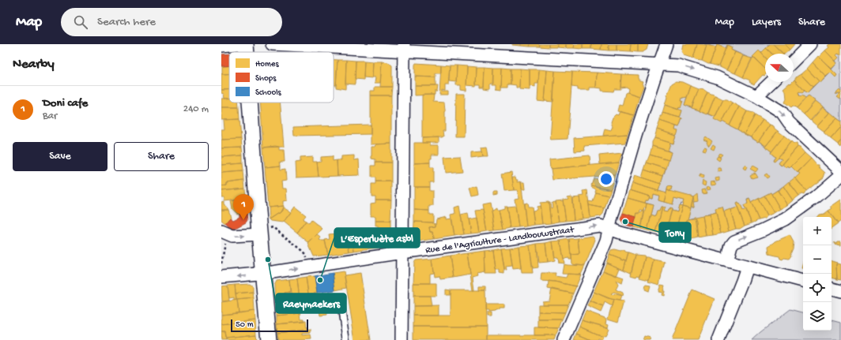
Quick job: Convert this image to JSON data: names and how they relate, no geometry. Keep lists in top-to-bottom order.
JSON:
{
  "streets": {
    "street": ["Rue de l'Agriculture - Landbouwstraat"]
  },
  "places": ["Tony", "Raeymaekers", "L’Esperluète asbl"],
  "legend": ["Homes", "Shops", "Schools"],
  "scale_bar": "50 m",
  "north": "left",
  "page": {
    "header": "Map",
    "search": "Search here",
    "nav": ["Map", "Layers", "Share"],
    "heading": "Nearby",
    "list": [
      {
        "mark": "1",
        "name": "Doni cafe",
        "note": "Bar",
        "value": "240 m"
      }
    ],
    "buttons": ["Save", "Share"],
    "pins": "1",
    "map_buttons": ["+", "−"],
    "scale": "50 m"
  }
}
